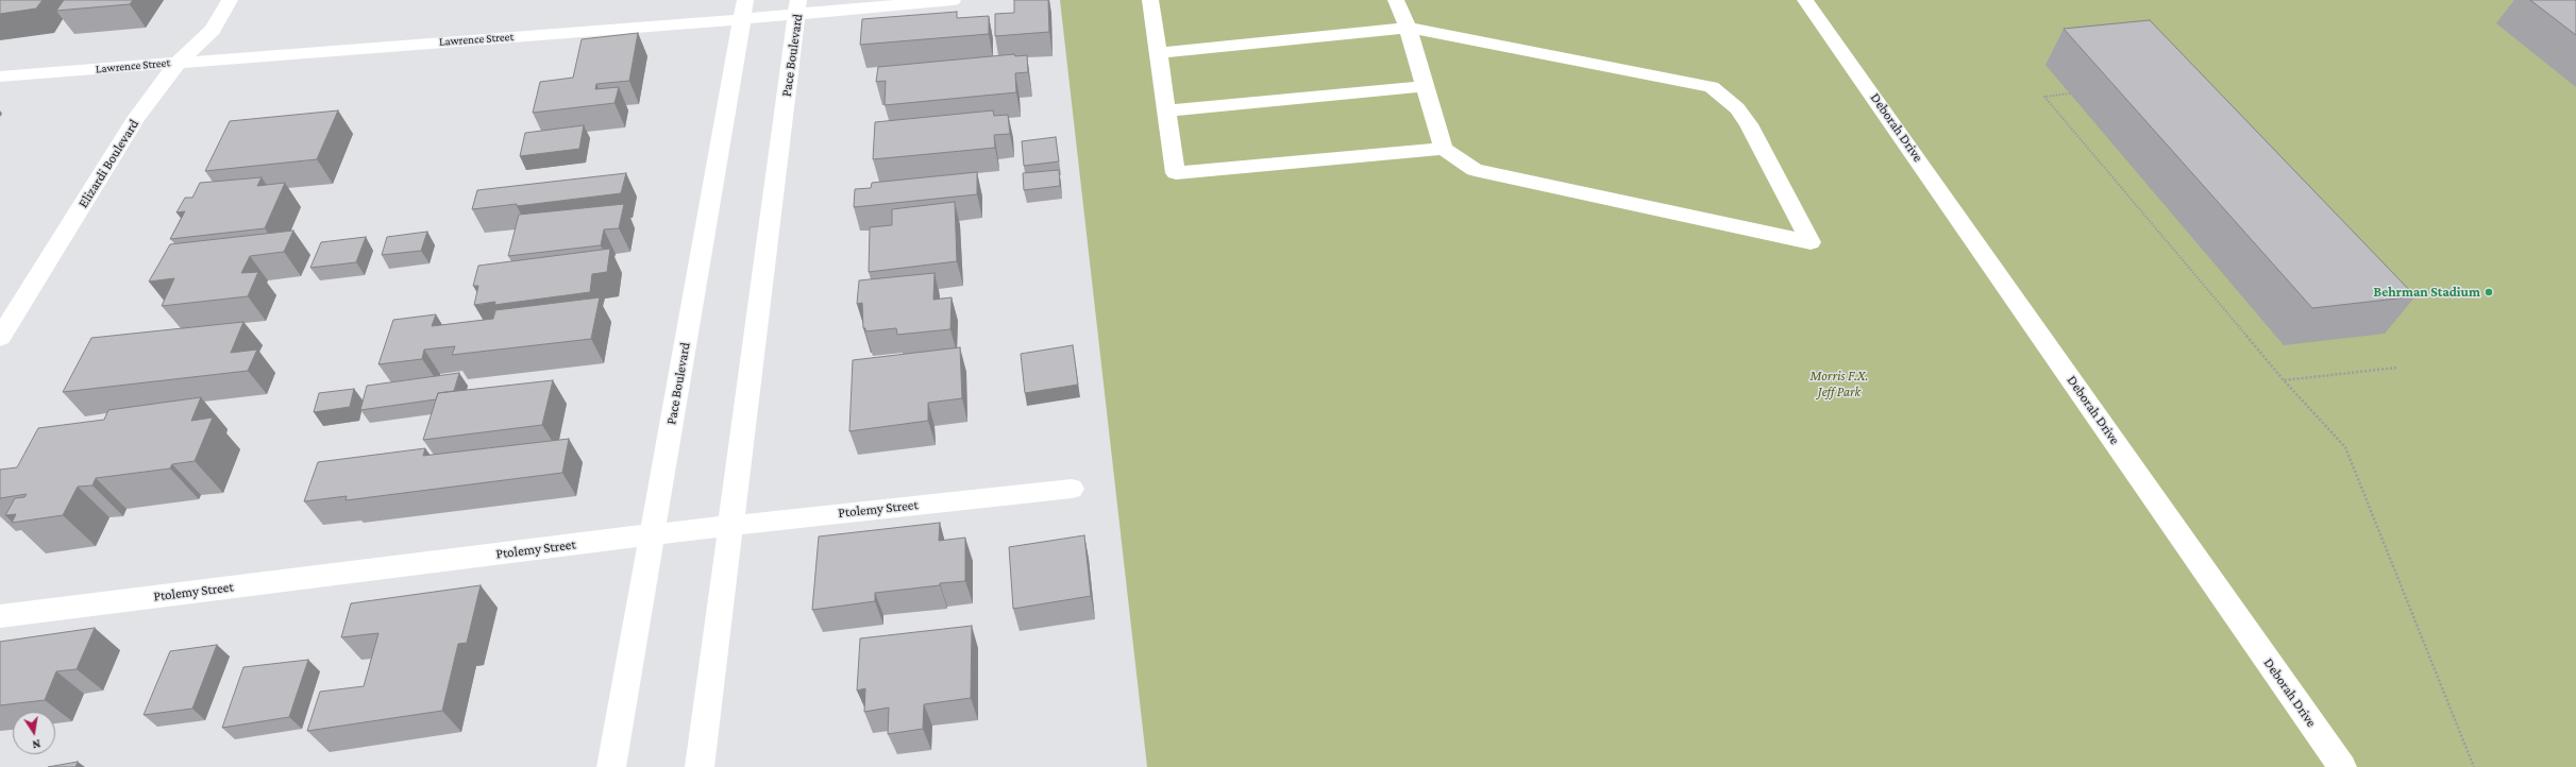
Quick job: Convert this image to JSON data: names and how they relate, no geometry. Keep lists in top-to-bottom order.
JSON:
{
  "streets": {
    "street": [
      "Lawrence Street",
      "Pace Boulevard",
      "Deborah Drive",
      "Elizardi Boulevard",
      "Ptolemy Street"
    ]
  },
  "crossings": [
    ["Lawrence Street", "Pace Boulevard"],
    ["Lawrence Street", "Elizardi Boulevard"],
    ["Pace Boulevard", "Ptolemy Street"]
  ],
  "parks": ["Morris F.X. Jeff Park"],
  "places": ["Behrman Stadium"],
  "north": "bottom"
}
